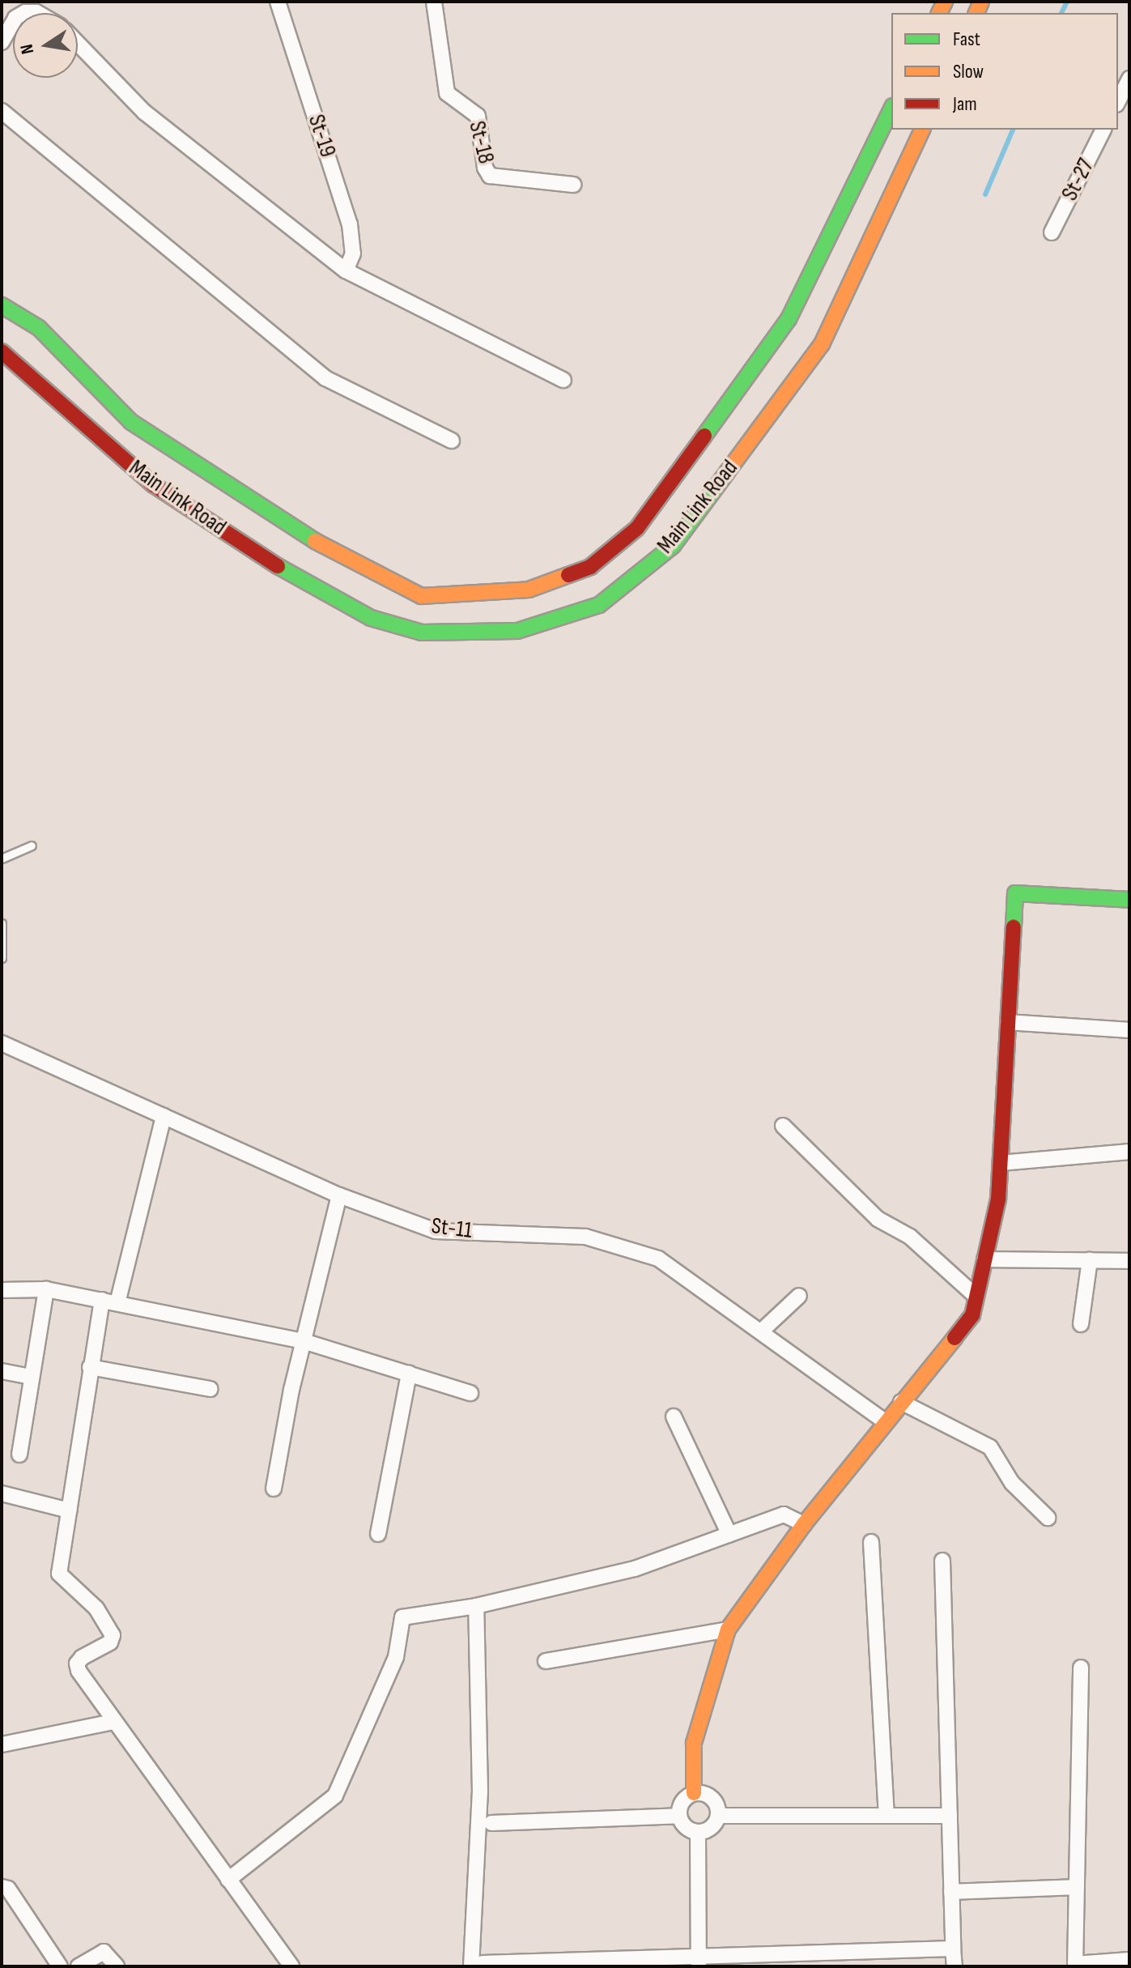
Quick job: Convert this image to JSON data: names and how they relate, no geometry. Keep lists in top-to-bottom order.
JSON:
{
  "streets": {
    "street": [
      "St-19",
      "St-18",
      "St-27",
      "Main Link Road",
      "St-11"
    ]
  },
  "legend": ["Fast", "Slow", "Jam"],
  "north": "left"
}
